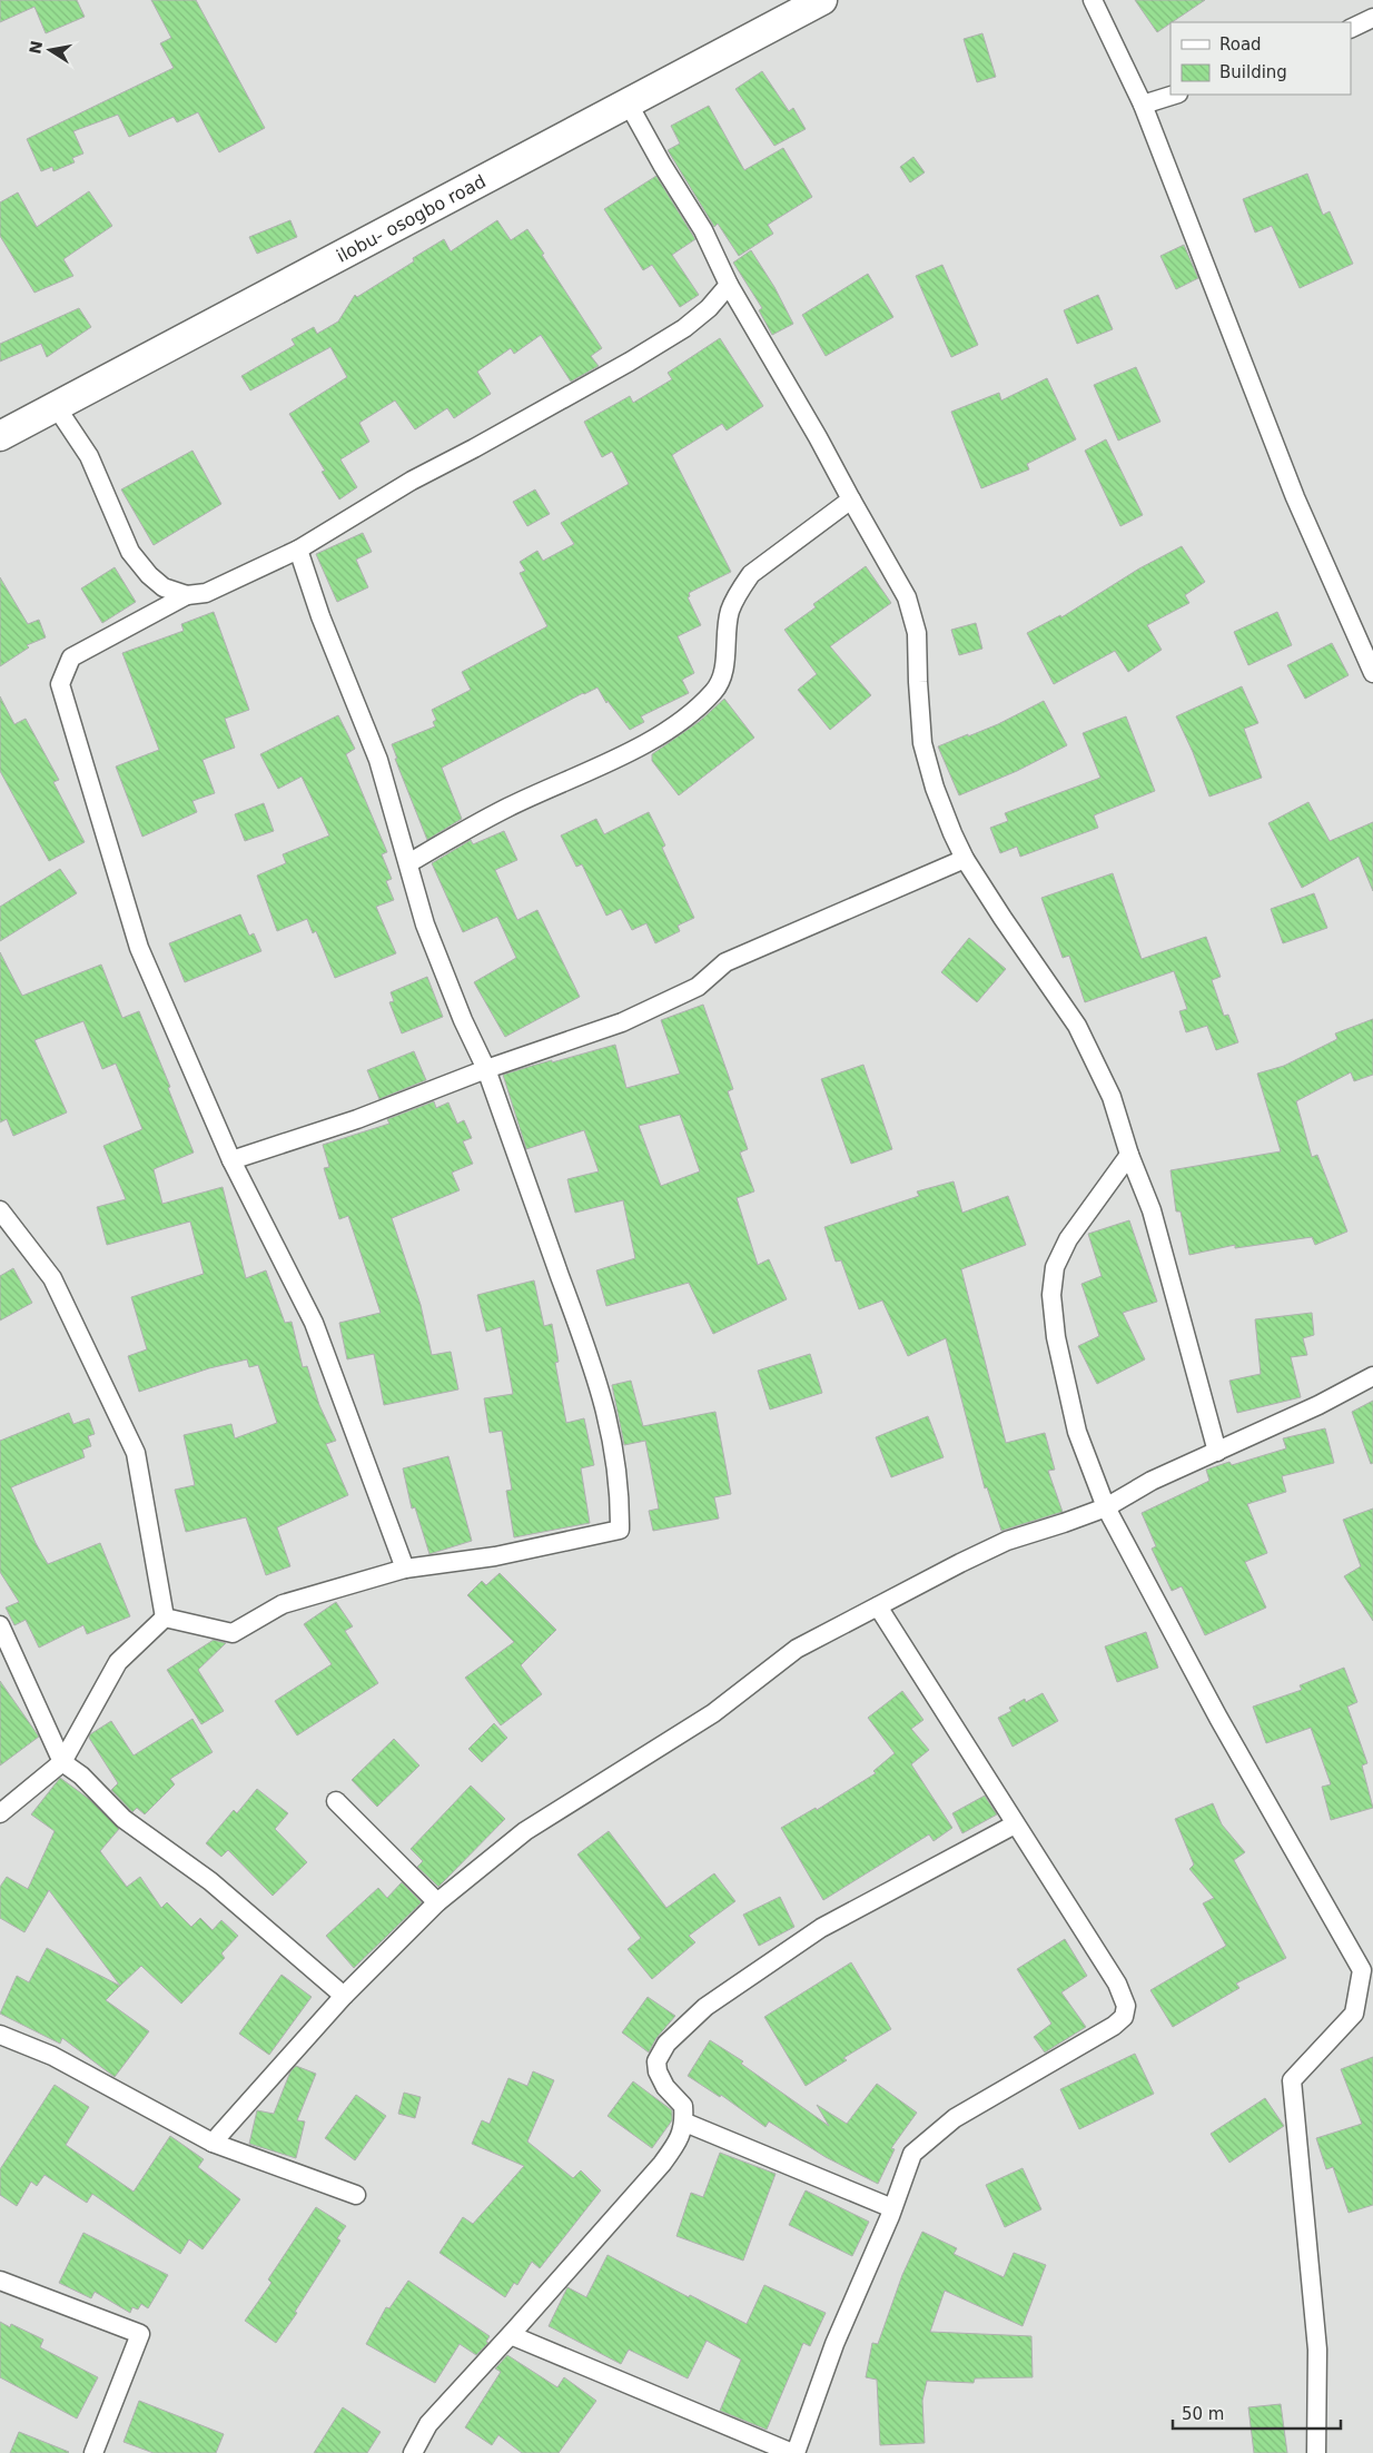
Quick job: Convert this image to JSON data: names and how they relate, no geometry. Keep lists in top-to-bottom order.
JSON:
{
  "streets": {
    "main road": ["ilobu- osogbo road"]
  },
  "legend": ["Road", "Building"],
  "scale_bar": "50 m",
  "north": "left"
}
